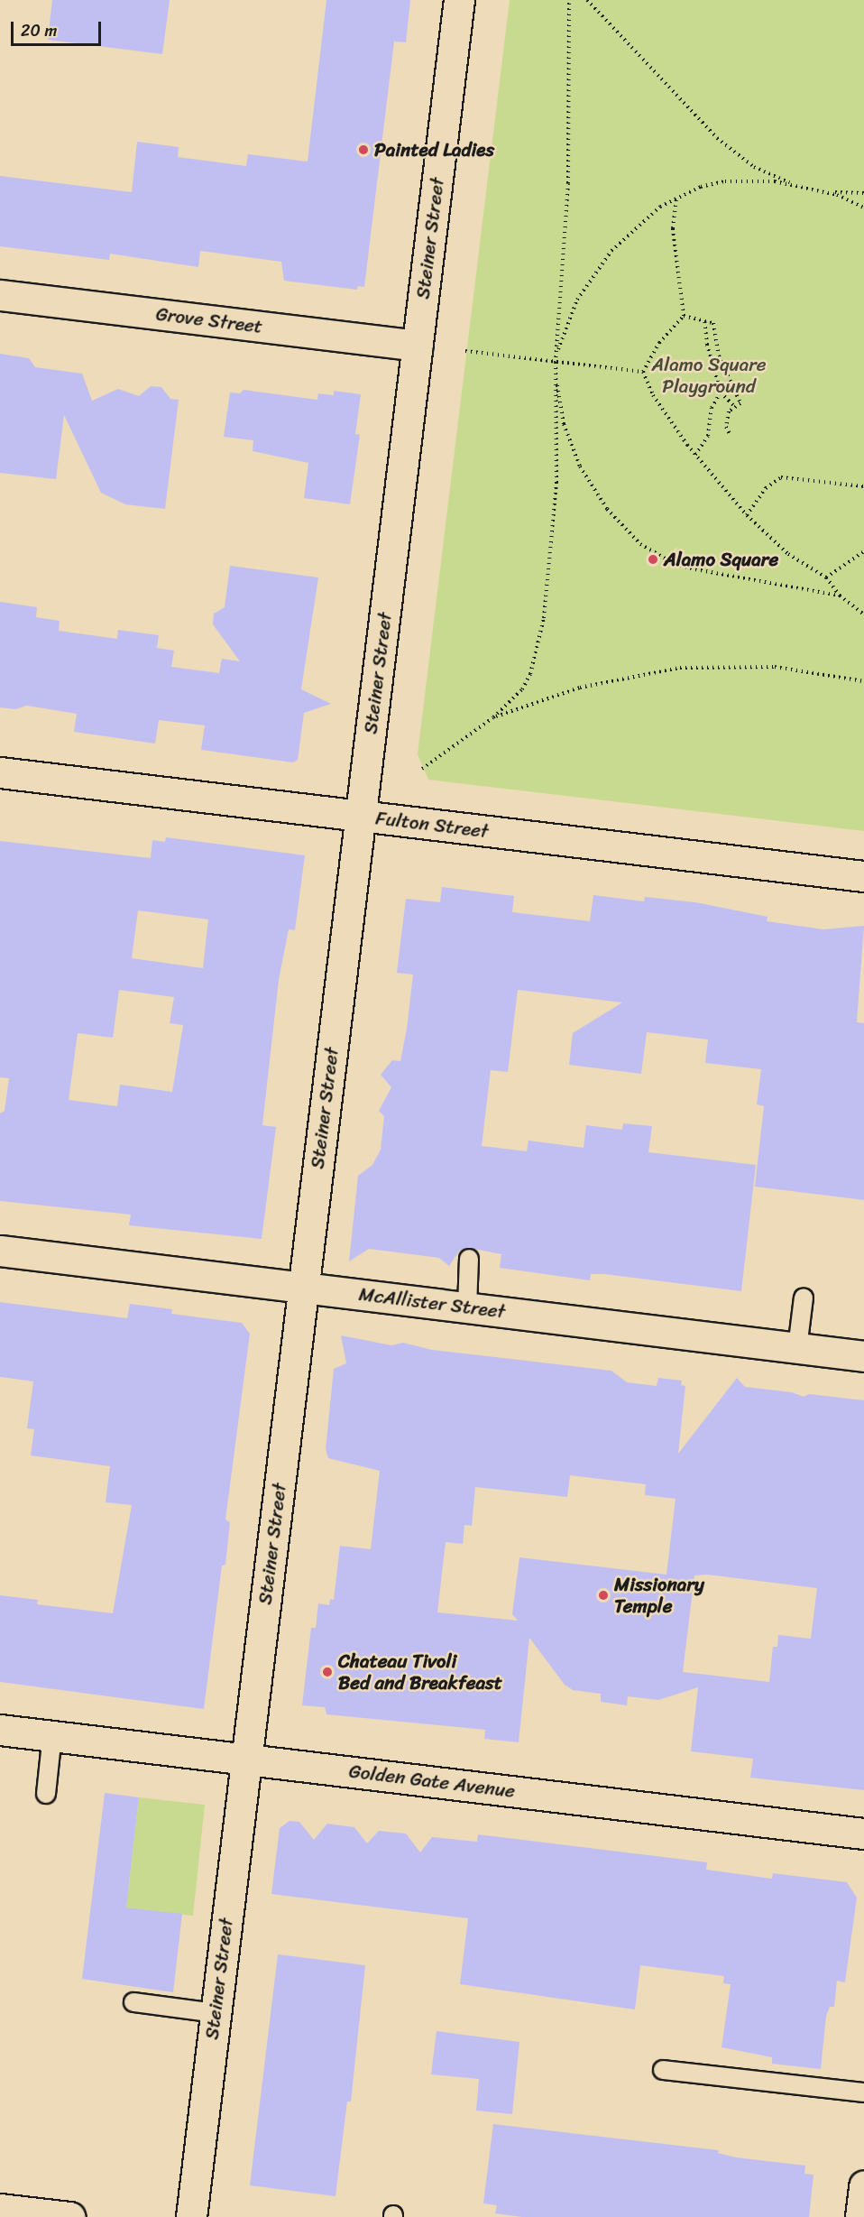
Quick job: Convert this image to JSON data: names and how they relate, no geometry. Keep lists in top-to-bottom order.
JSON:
{
  "streets": {
    "street": [
      "Steiner Street",
      "Grove Street",
      "Fulton Street",
      "McAllister Street",
      "Golden Gate Avenue"
    ]
  },
  "crossings": [
    ["Steiner Street", "Grove Street"],
    ["Steiner Street", "Fulton Street"],
    ["Steiner Street", "McAllister Street"],
    ["Steiner Street", "Golden Gate Avenue"]
  ],
  "parks": ["Alamo Square Playground"],
  "places": [
    "Painted Ladies",
    "Alamo Square",
    "Missionary Temple",
    "Chateau Tivoli Bed and Breakfeast"
  ],
  "scale_bar": "20 m"
}
